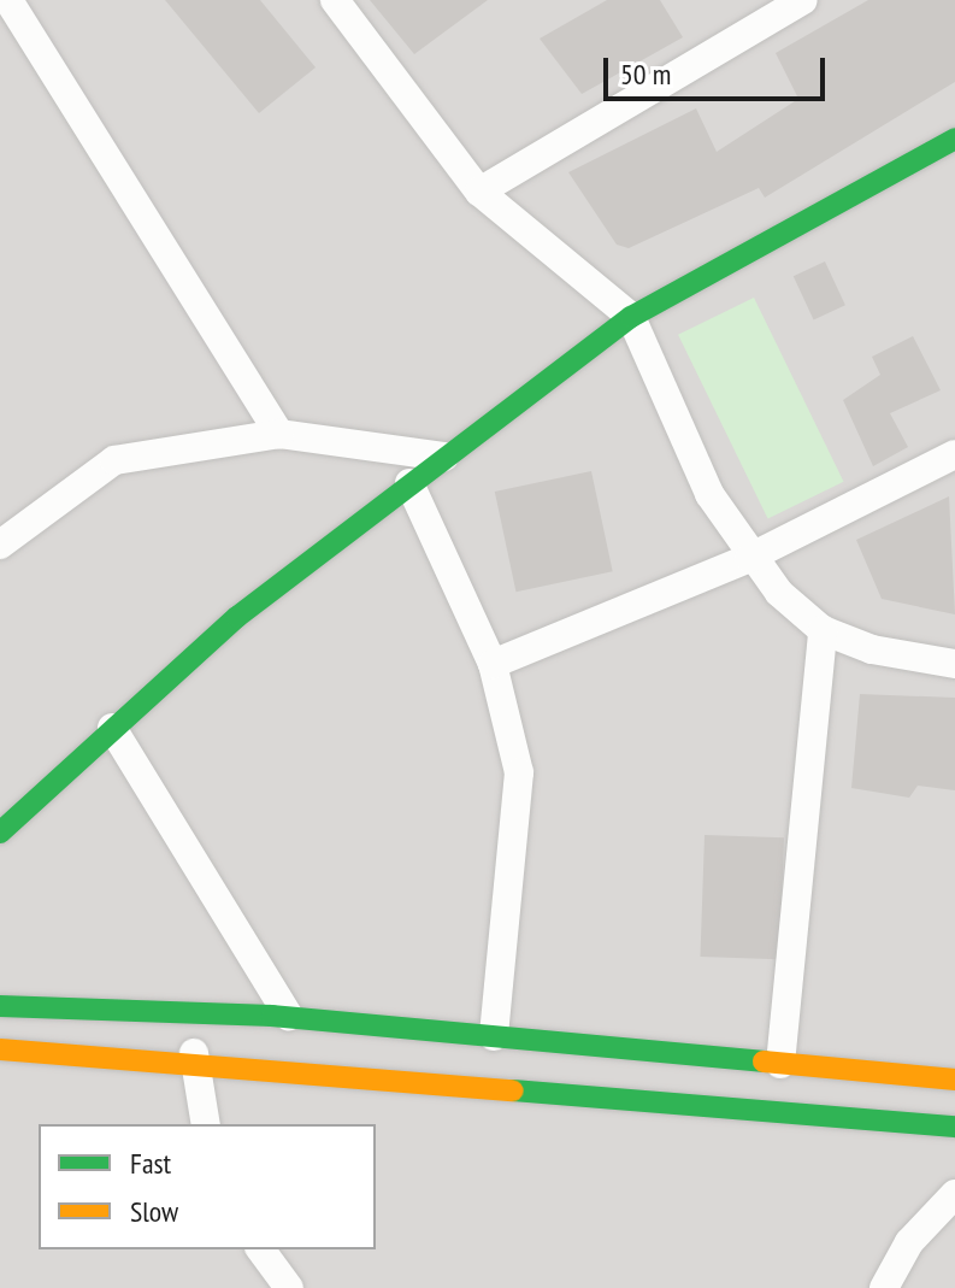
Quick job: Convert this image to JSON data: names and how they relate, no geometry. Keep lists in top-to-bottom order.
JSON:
{
  "legend": ["Fast", "Slow"],
  "scale_bar": "50 m"
}
